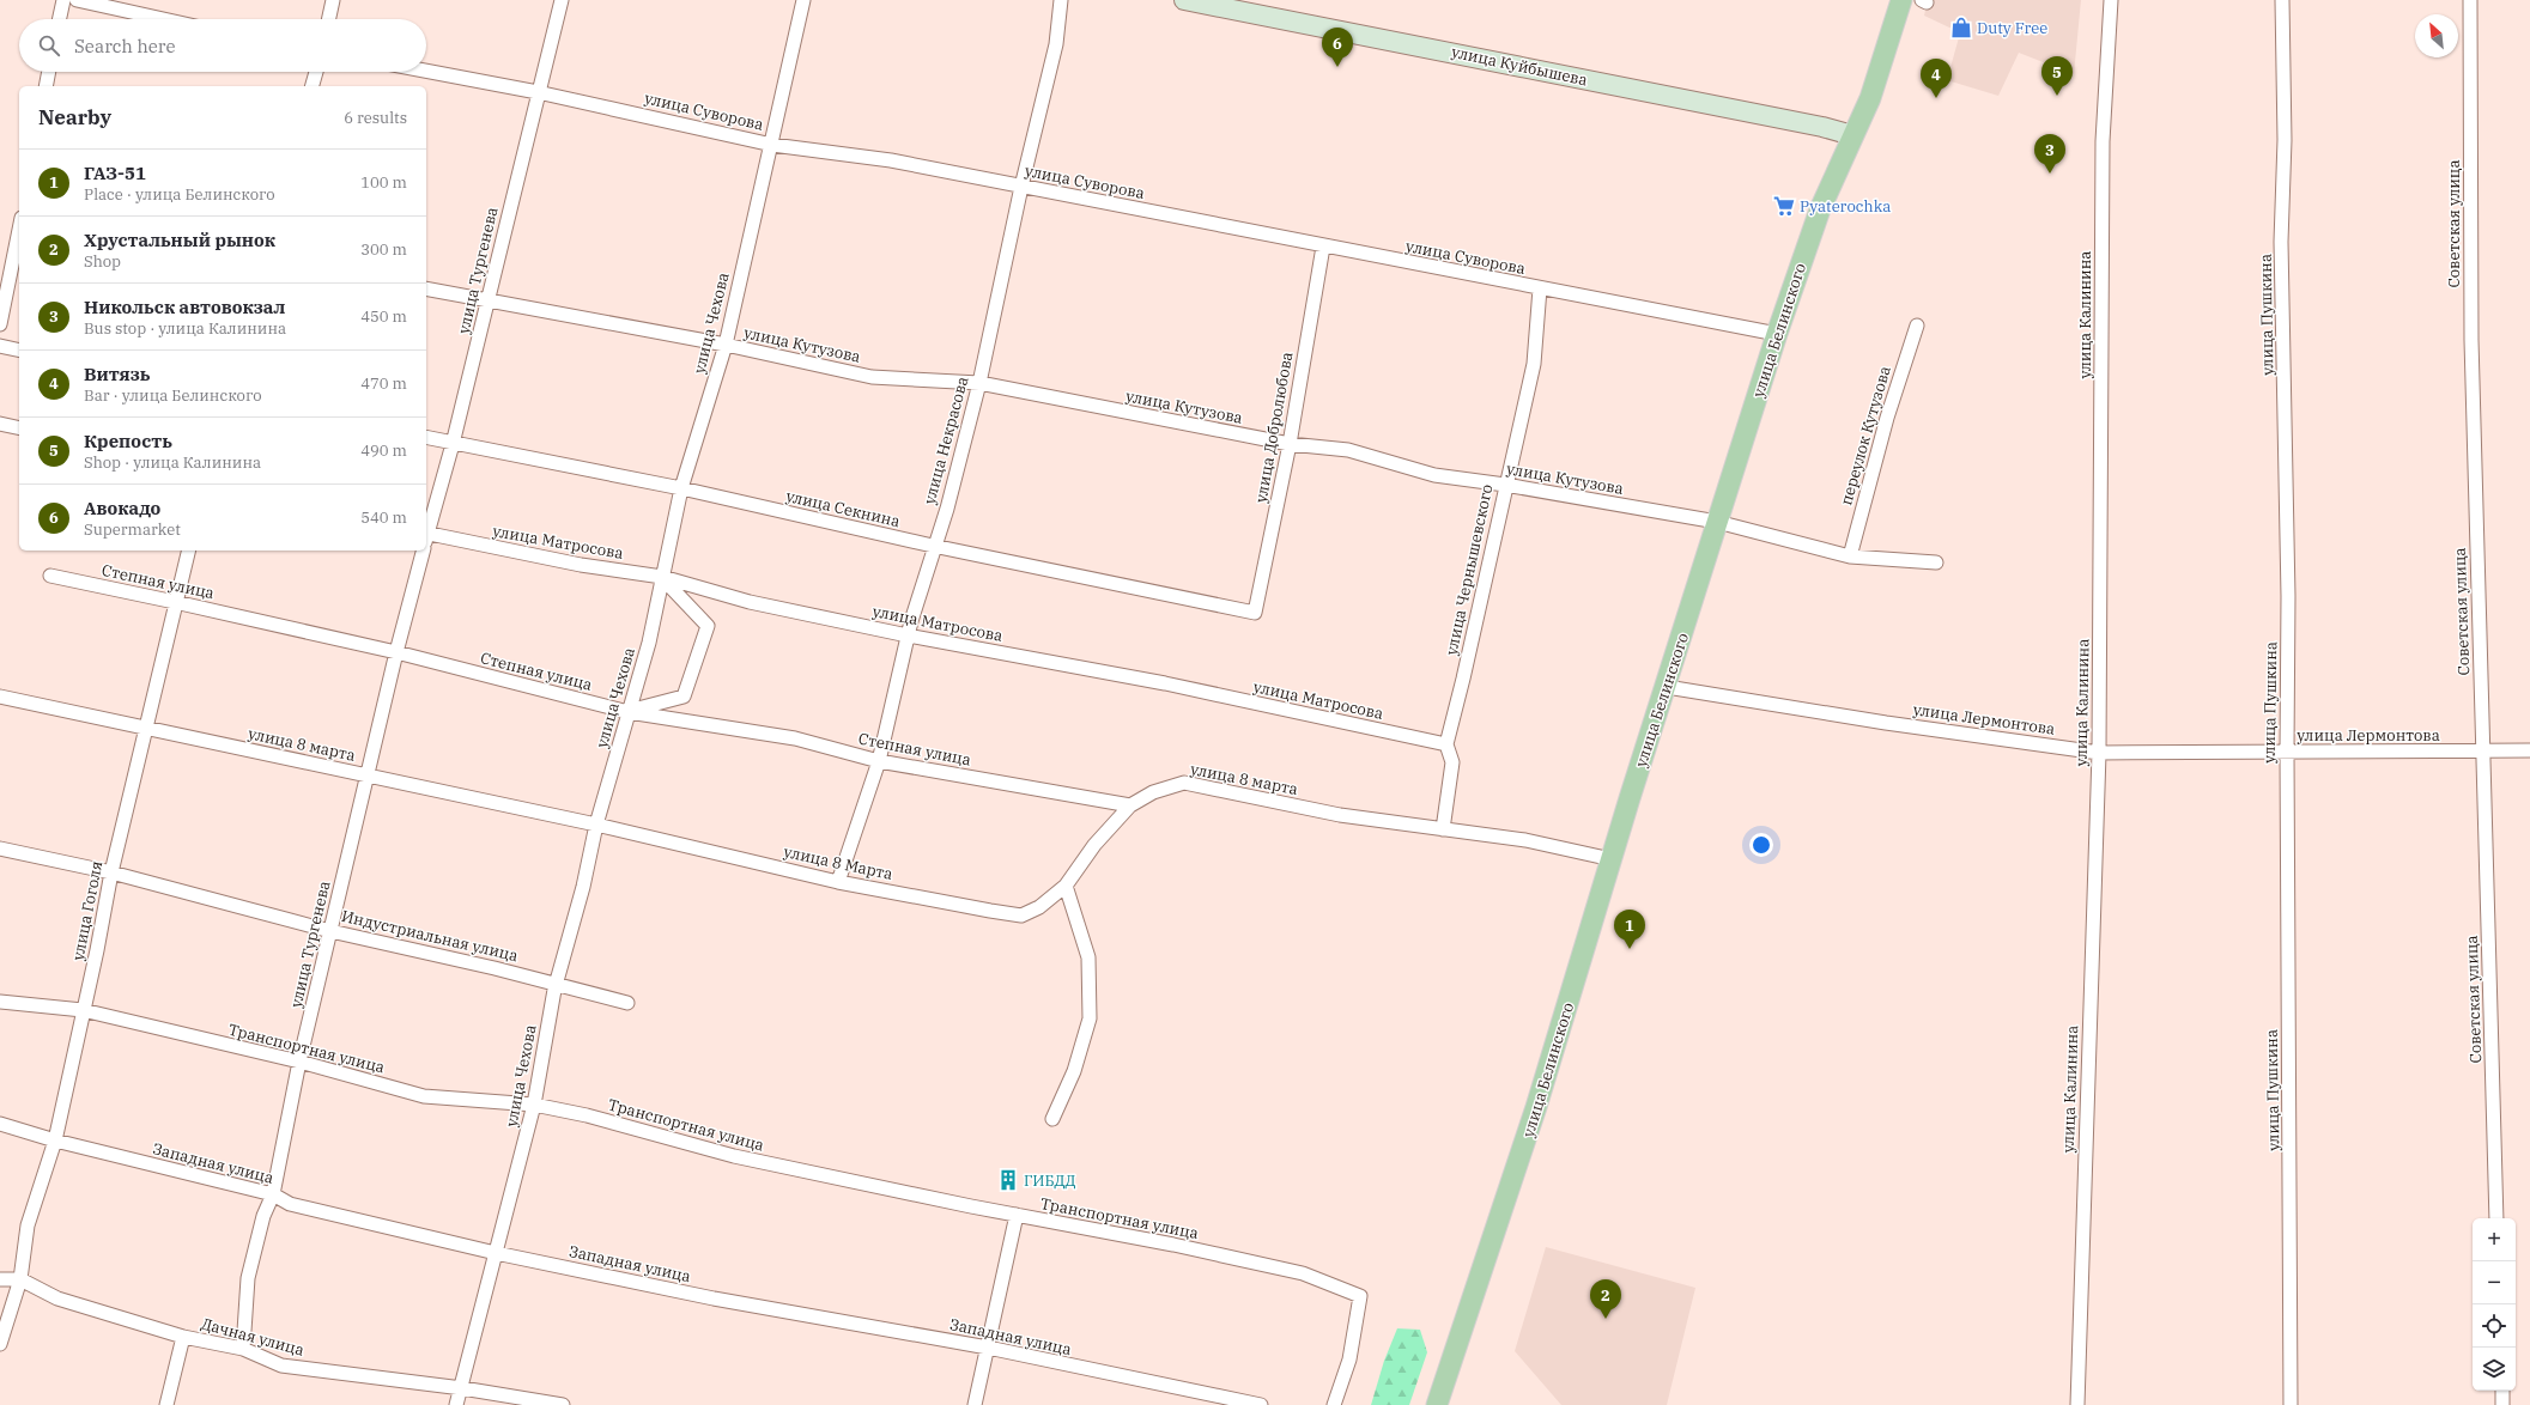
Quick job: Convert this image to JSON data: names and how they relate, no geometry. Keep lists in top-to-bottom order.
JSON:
{
  "streets": {
    "main road": ["улица Куйбышева", "улица Белинского"],
    "street": [
      "улица Суворова",
      "Советская улица",
      "улица Тургенева",
      "улица Калинина",
      "улица Пушкина",
      "улица Чехова",
      "улица Кутузова",
      "улица Добролюбова",
      "переулок Кутузова",
      "улица Некрасова",
      "улица Секнина",
      "улица Матросова",
      "улица Чернышевского",
      "Степная улица",
      "улица Лермонтова",
      "улица 8 марта",
      "улица 8 Марта",
      "улица Гоголя",
      "Индустриальная улица",
      "Транспортная улица",
      "Западная улица",
      "Дачная улица"
    ]
  },
  "crossings": [
    ["улица Куйбышева", "улица Белинского"],
    ["улица Суворова", "улица Тургенева"],
    ["улица Суворова", "улица Чехова"],
    ["улица Суворова", "улица Белинского"],
    ["улица Суворова", "улица Добролюбова"],
    ["улица Суворова", "улица Некрасова"],
    ["улица Суворова", "улица Чернышевского"],
    ["Советская улица", "улица Лермонтова"],
    ["улица Тургенева", "улица Кутузова"],
    ["улица Тургенева", "улица Секнина"],
    ["улица Тургенева", "Степная улица"],
    ["улица Тургенева", "улица 8 марта"],
    ["улица Тургенева", "Индустриальная улица"],
    ["улица Тургенева", "Транспортная улица"],
    ["улица Тургенева", "Западная улица"],
    ["улица Тургенева", "Дачная улица"],
    ["улица Калинина", "улица Лермонтова"],
    ["улица Пушкина", "улица Лермонтова"],
    ["улица Чехова", "улица Кутузова"],
    ["улица Чехова", "улица Секнина"],
    ["улица Чехова", "улица Матросова"],
    ["улица Чехова", "Степная улица"],
    ["улица Чехова", "улица 8 марта"],
    ["улица Чехова", "улица 8 Марта"],
    ["улица Чехова", "Индустриальная улица"],
    ["улица Чехова", "Транспортная улица"],
    ["улица Чехова", "Западная улица"],
    ["улица Чехова", "Дачная улица"],
    ["улица Белинского", "улица Кутузова"],
    ["улица Белинского", "улица Лермонтова"],
    ["улица Белинского", "улица 8 марта"],
    ["улица Кутузова", "улица Добролюбова"],
    ["улица Кутузова", "переулок Кутузова"],
    ["улица Кутузова", "улица Некрасова"],
    ["улица Кутузова", "улица Чернышевского"],
    ["улица Добролюбова", "улица Секнина"],
    ["улица Некрасова", "улица Секнина"],
    ["улица Некрасова", "улица Матросова"],
    ["улица Некрасова", "Степная улица"],
    ["улица Некрасова", "улица 8 Марта"],
    ["улица Матросова", "улица Чернышевского"],
    ["Степная улица", "улица 8 марта"],
    ["Степная улица", "улица Гоголя"],
    ["улица 8 марта", "улица 8 Марта"],
    ["улица 8 марта", "улица Гоголя"],
    ["улица Гоголя", "Индустриальная улица"],
    ["улица Гоголя", "Транспортная улица"],
    ["улица Гоголя", "Западная улица"],
    ["улица Гоголя", "Дачная улица"]
  ],
  "places": {
    "shop": ["Duty Free"],
    "supermarket": ["Pyaterochka"],
    "building": ["ГИБДД"]
  },
  "north": "top left",
  "page": {
    "search": "Search here",
    "pins": [
      "6",
      "5",
      "4",
      "3",
      "1",
      "2"
    ],
    "heading": ["Nearby", "6 results"],
    "list": [
      {
        "mark": "1",
        "name": "ГАЗ-51",
        "note": "Place · улица Белинского",
        "value": "100 m"
      },
      {
        "mark": "2",
        "name": "Хрустальный рынок",
        "note": "Shop",
        "value": "300 m"
      },
      {
        "mark": "3",
        "name": "Никольск автовокзал",
        "note": "Bus stop · улица Калинина",
        "value": "450 m"
      },
      {
        "mark": "4",
        "name": "Витязь",
        "note": "Bar · улица Белинского",
        "value": "470 m"
      },
      {
        "mark": "5",
        "name": "Крепость",
        "note": "Shop · улица Калинина",
        "value": "490 m"
      },
      {
        "mark": "6",
        "name": "Авокадо",
        "note": "Supermarket",
        "value": "540 m"
      }
    ],
    "map_buttons": ["+", "−"]
  }
}
